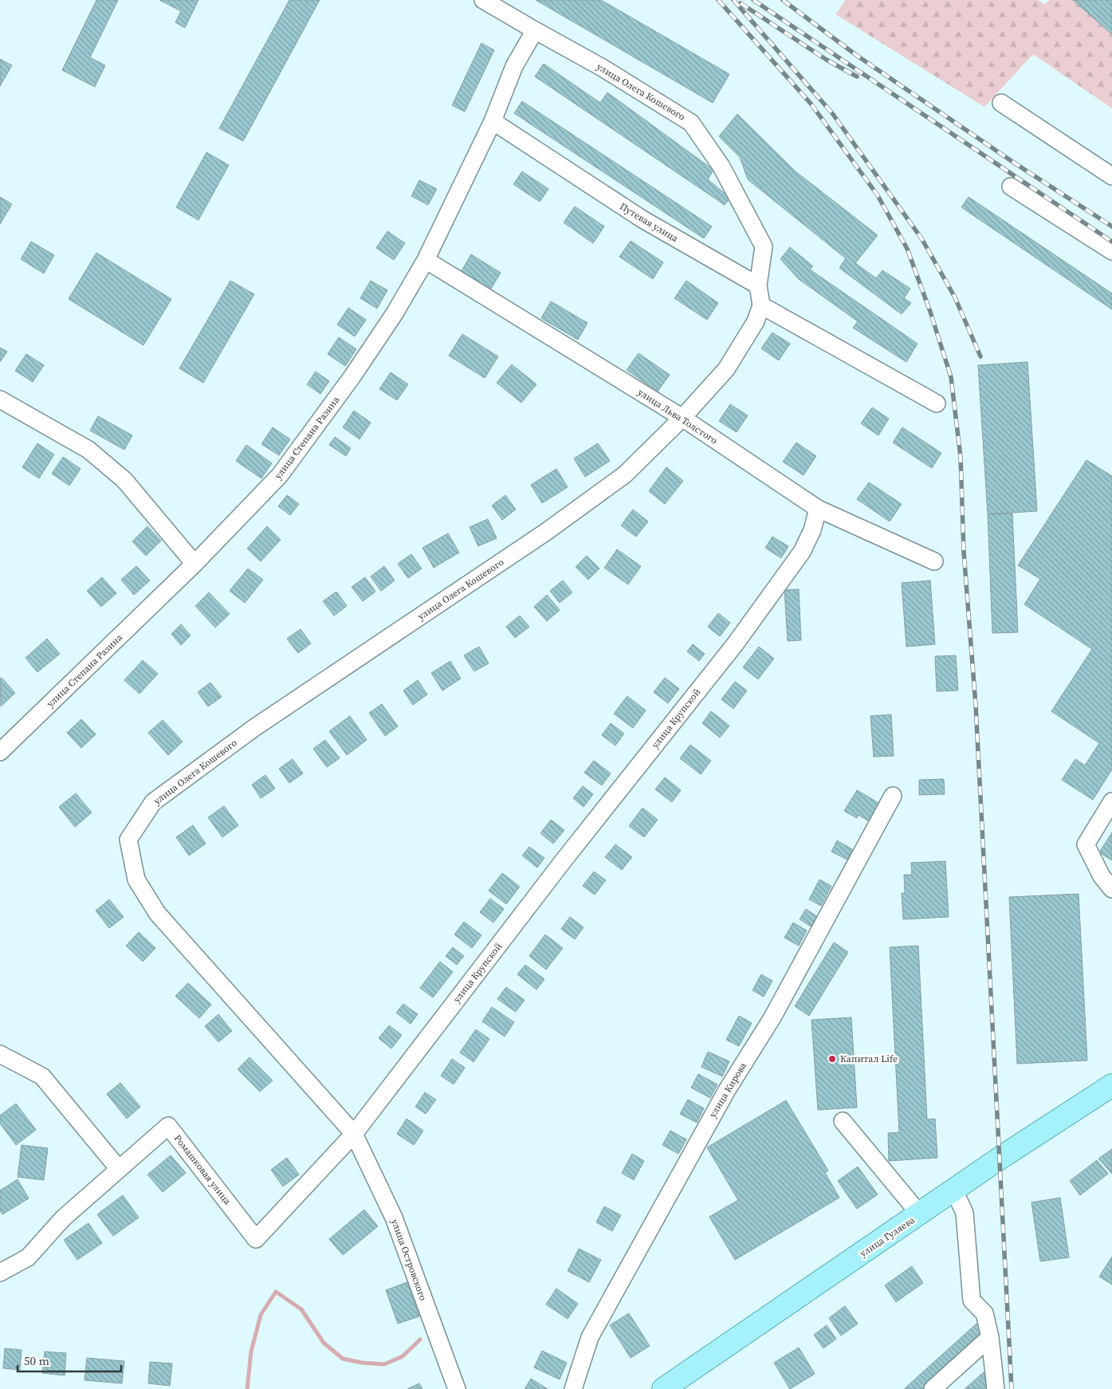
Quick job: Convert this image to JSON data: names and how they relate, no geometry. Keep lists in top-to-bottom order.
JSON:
{
  "streets": {
    "main road": ["улица Гуляева"],
    "street": [
      "улица Олега Кошевого",
      "Путевая улица",
      "улица Льва Толстого",
      "улица Степана Разина",
      "улица Крупской",
      "улица Кирова",
      "Ромашковая улица",
      "улица Островского"
    ]
  },
  "crossings": [
    ["улица Олега Кошевого", "Путевая улица"],
    ["улица Олега Кошевого", "улица Льва Толстого"],
    ["улица Олега Кошевого", "улица Крупской"],
    ["улица Олега Кошевого", "Ромашковая улица"],
    ["улица Олега Кошевого", "улица Островского"],
    ["Путевая улица", "улица Степана Разина"],
    ["улица Льва Толстого", "улица Степана Разина"],
    ["улица Льва Толстого", "улица Крупской"],
    ["улица Крупской", "Ромашковая улица"],
    ["улица Крупской", "улица Островского"],
    ["Ромашковая улица", "улица Островского"]
  ],
  "places": ["Капитал Life"],
  "scale_bar": "50 m"
}
